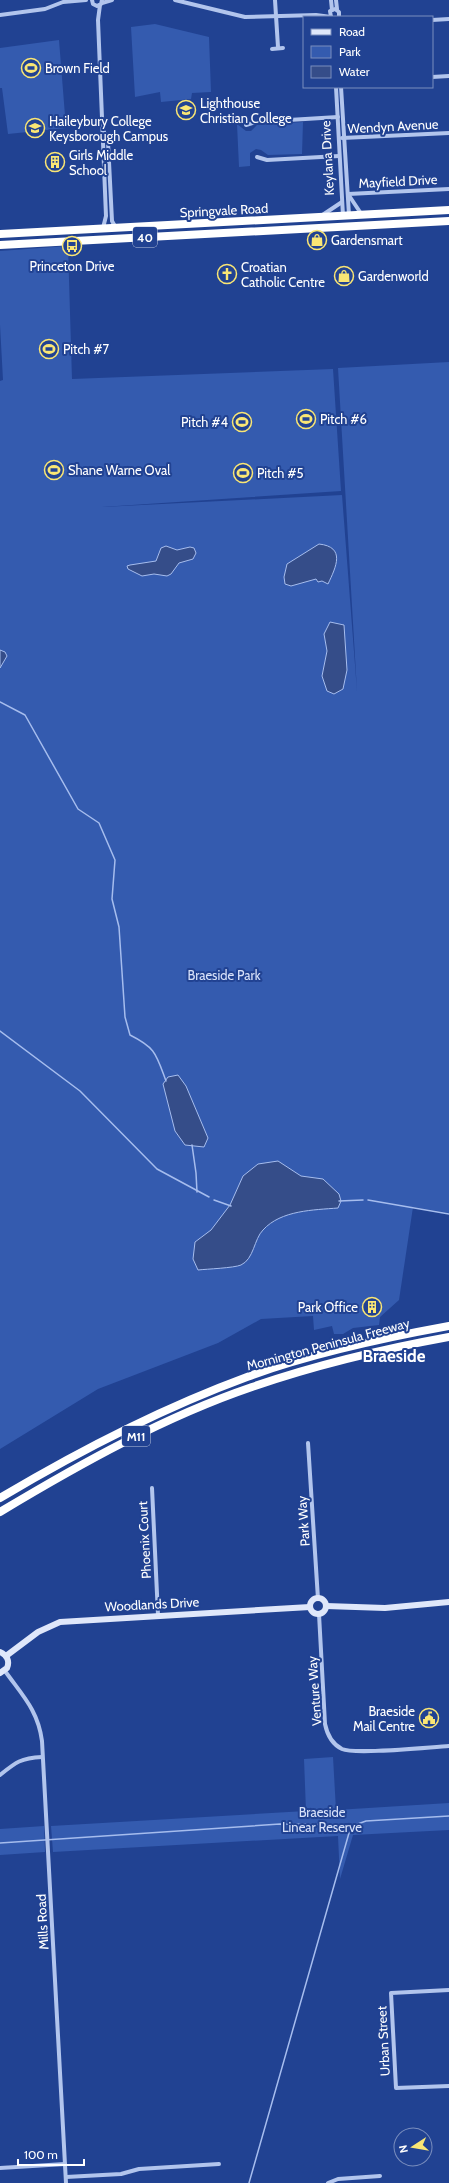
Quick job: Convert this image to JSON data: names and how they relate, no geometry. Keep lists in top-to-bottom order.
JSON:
{
  "streets": {
    "highway": [
      "Keylana Drive",
      "Springvale Road",
      "40",
      "Mornington Peninsula Freeway",
      "M11"
    ],
    "street": [
      "Wendyn Avenue",
      "Mayfield Drive",
      "Park Way",
      "Phoenix Court",
      "Woodlands Drive",
      "Venture Way",
      "Mills Road",
      "Urban Street"
    ]
  },
  "crossings": [
    ["Wendyn Avenue", "Keylana Drive"],
    ["Keylana Drive", "Mayfield Drive"],
    ["Keylana Drive", "Springvale Road"],
    ["Park Way", "Woodlands Drive"],
    ["Park Way", "Venture Way"],
    ["Phoenix Court", "Woodlands Drive"],
    ["Woodlands Drive", "Venture Way"]
  ],
  "districts": ["Braeside"],
  "parks": ["Braeside Park", "Braeside Linear Reserve"],
  "places": {
    "sports": [
      "Brown Field",
      "Pitch #7",
      "Pitch #6",
      "Pitch #4",
      "Shane Warne Oval",
      "Pitch #5"
    ],
    "school or university": ["Lighthouse Christian College", "Haileybury College Keysborough Campus"],
    "building": ["Girls Middle School", "Park Office"],
    "shop": ["Gardensmart", "Gardenworld"],
    "bus stop": ["Princeton Drive"],
    "church": ["Croatian Catholic Centre"],
    "public building": ["Braeside Mail Centre"]
  },
  "legend": ["Road", "Park", "Water"],
  "scale_bar": "100 m",
  "north": "left"
}
